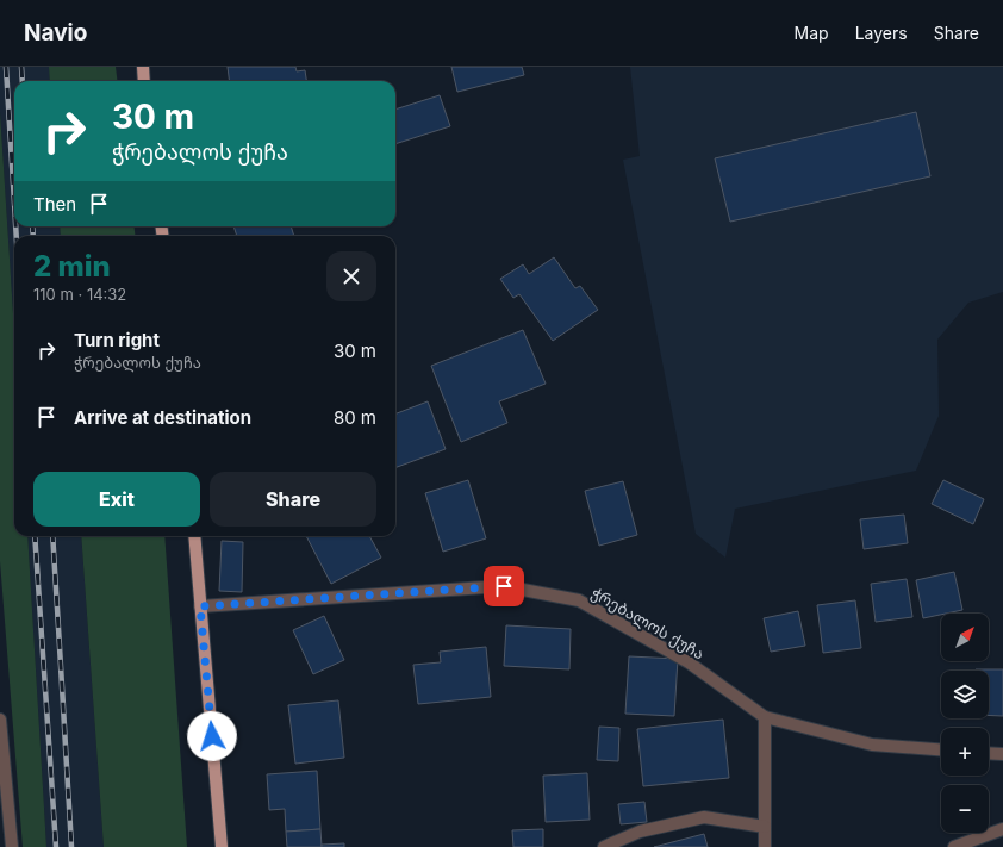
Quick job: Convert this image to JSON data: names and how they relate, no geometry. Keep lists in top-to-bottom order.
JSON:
{
  "streets": {
    "street": ["ჭრებალოს ქუჩა"]
  },
  "north": "top right",
  "page": {
    "header": "Navio",
    "nav": ["Map", "Layers", "Share"],
    "turn": ["30 m", "ჭრებალოს ქუჩა"],
    "then": "Then",
    "heading": ["2 min", "110 m · 14:32"],
    "list": [
      {
        "name": "Turn right",
        "note": "ჭრებალოს ქუჩა",
        "value": "30 m"
      },
      {
        "name": "Arrive at destination",
        "value": "80 m"
      }
    ],
    "buttons": ["Exit", "Share"],
    "map_buttons": ["+", "−"]
  }
}
